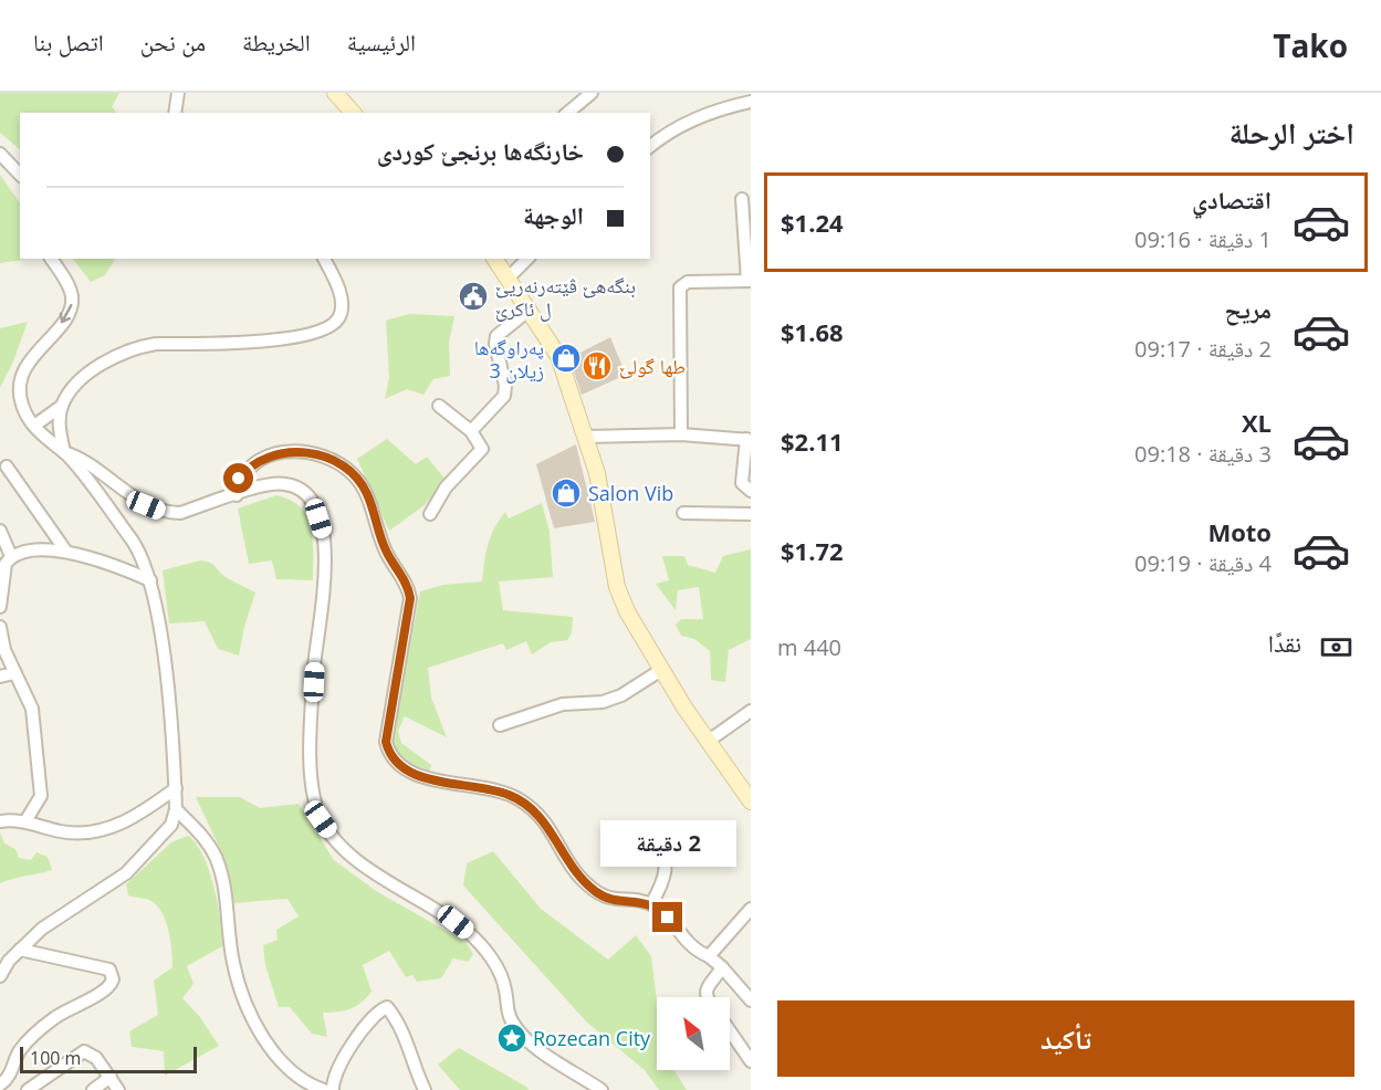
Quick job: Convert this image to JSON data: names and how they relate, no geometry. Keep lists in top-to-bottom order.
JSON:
{
  "places": {
    "public building": ["بنگەهێ ڤێتەرنەریێ ل ئاکرێ"],
    "shop": ["پەراوگەها زیلان 3", "Salon Vib"],
    "restaurant": ["طها گولێ"],
    "place": ["Rozecan City"]
  },
  "scale_bar": "100 m",
  "north": "top left",
  "page": {
    "header": "Tako",
    "nav": [
      "الرئيسية",
      "الخريطة",
      "من نحن",
      "اتصل بنا"
    ],
    "heading": "اختر الرحلة",
    "banner": ["خارنگەها برنجێ کوردی", "الوجهة"],
    "list": [
      {
        "name": "اقتصادي",
        "note": "1 دقيقة · 09:16",
        "value": "$1.24"
      },
      {
        "name": "مريح",
        "note": "2 دقيقة · 09:17",
        "value": "$1.68"
      },
      {
        "name": "XL",
        "note": "3 دقيقة · 09:18",
        "value": "$2.11"
      },
      {
        "name": "Moto",
        "note": "4 دقيقة · 09:19",
        "value": "$1.72"
      }
    ],
    "pay": ["نقدًا", "440 m"],
    "bubble": "2 دقيقة",
    "buttons": "تأكيد",
    "scale": "100 m"
  }
}
